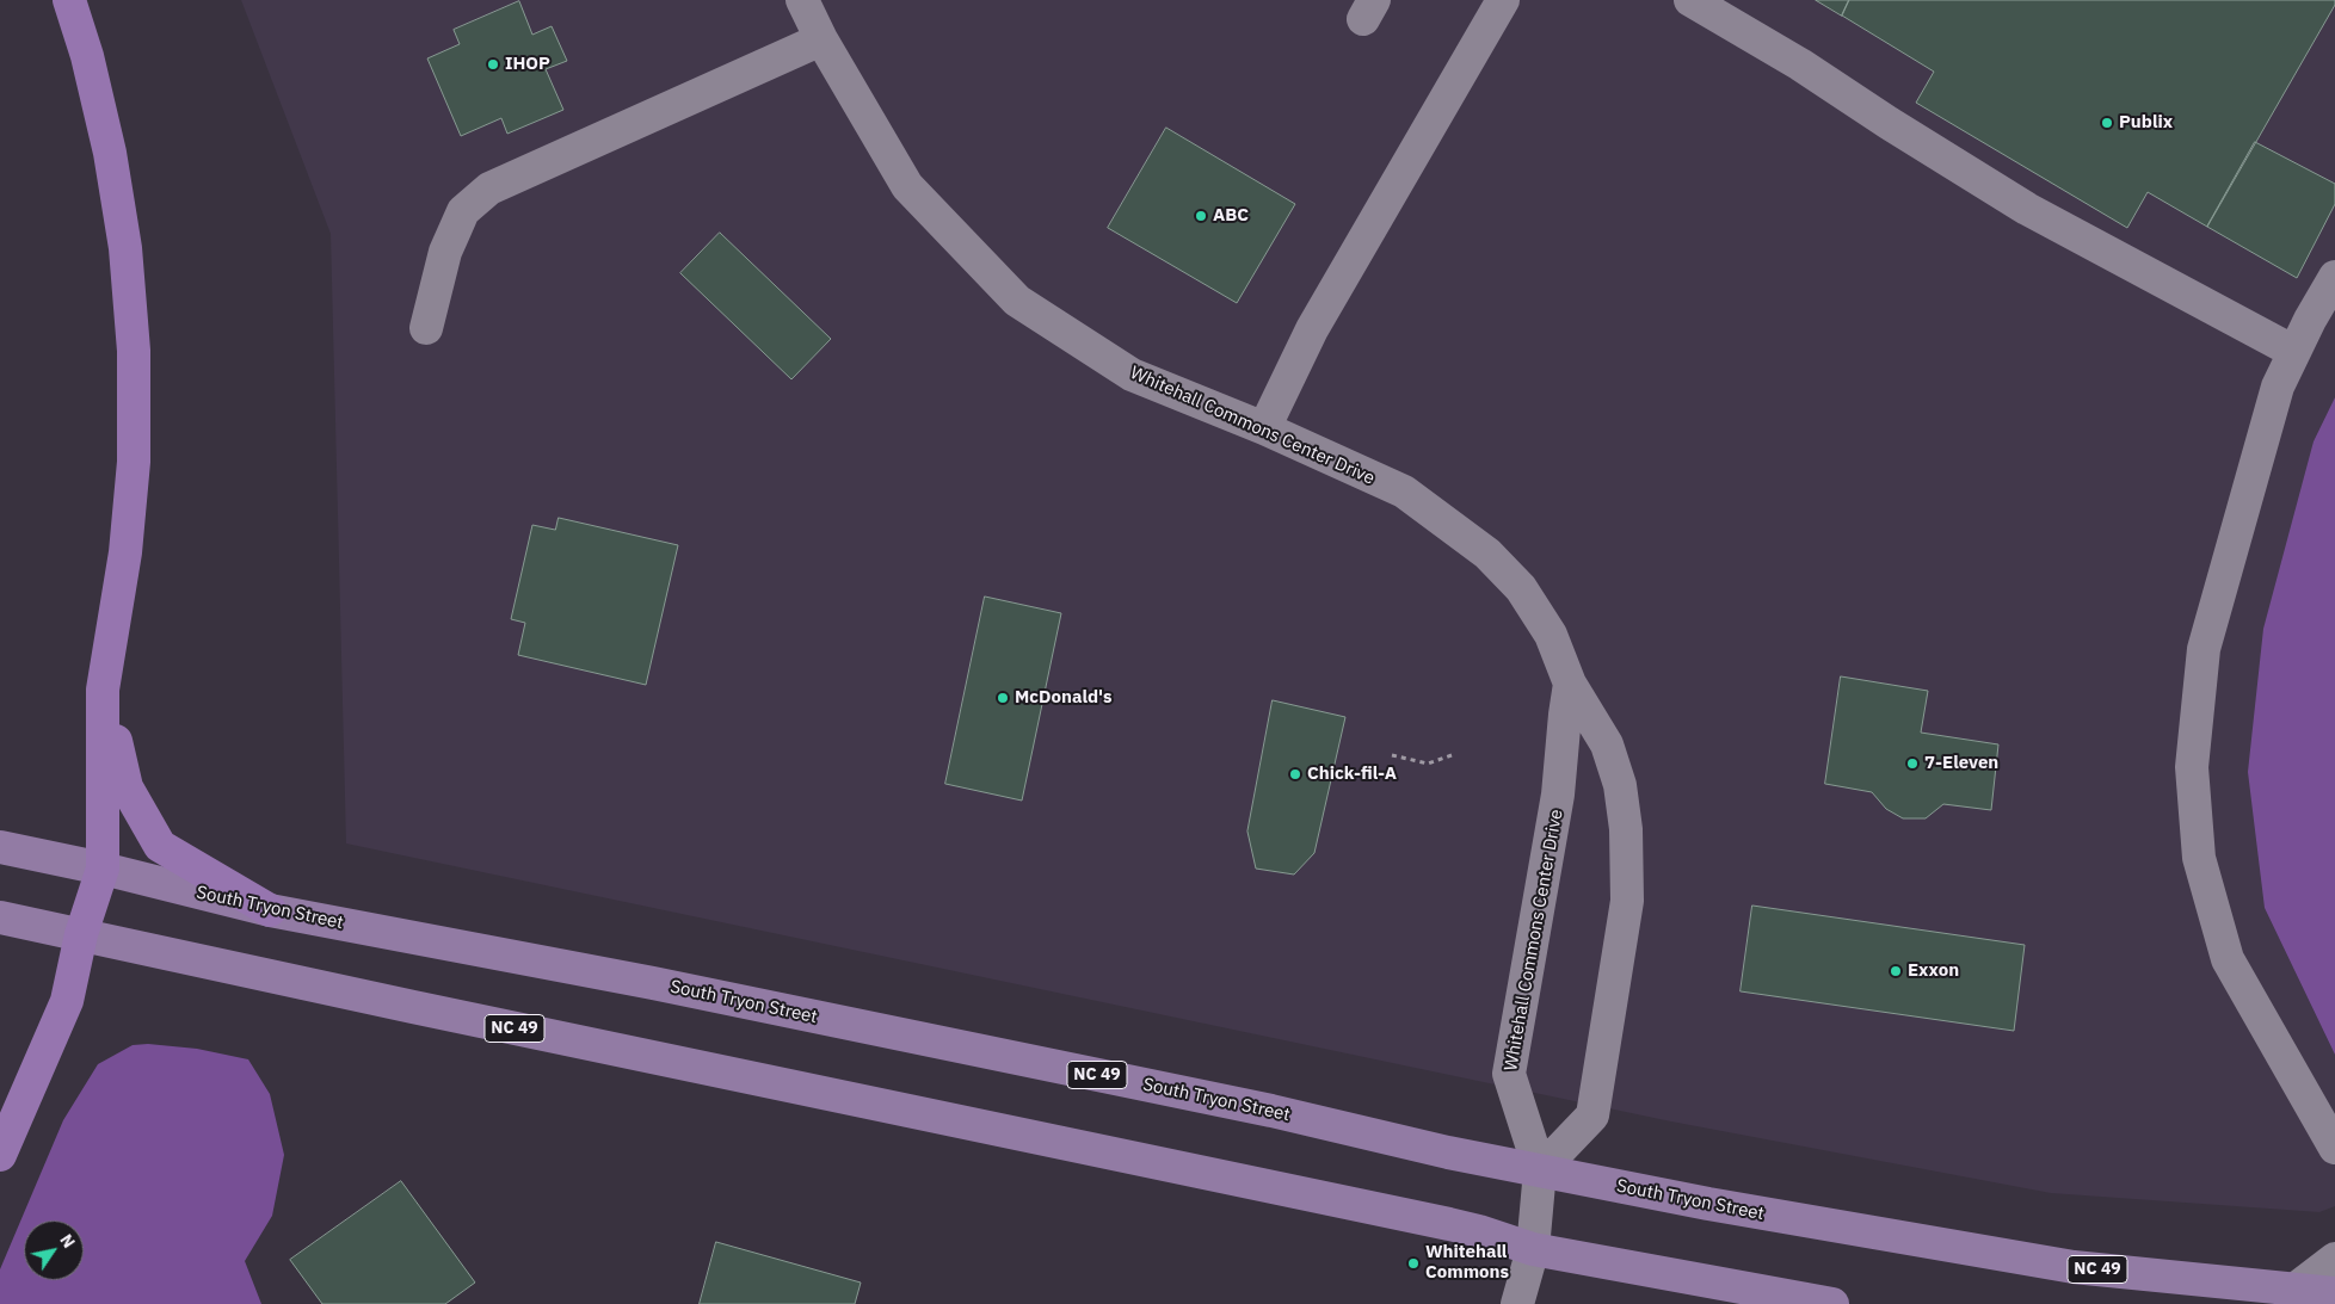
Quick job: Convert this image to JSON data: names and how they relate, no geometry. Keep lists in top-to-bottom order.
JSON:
{
  "streets": {
    "main road": ["South Tryon Street", "NC 49"],
    "street": ["Whitehall Commons Center Drive"]
  },
  "crossings": [
    ["Whitehall Commons Center Drive", "South Tryon Street"]
  ],
  "places": [
    "IHOP",
    "Publix",
    "ABC",
    "McDonald's",
    "7-Eleven",
    "Chick-fil-A",
    "Exxon",
    "Whitehall Commons"
  ],
  "north": "top right"
}
